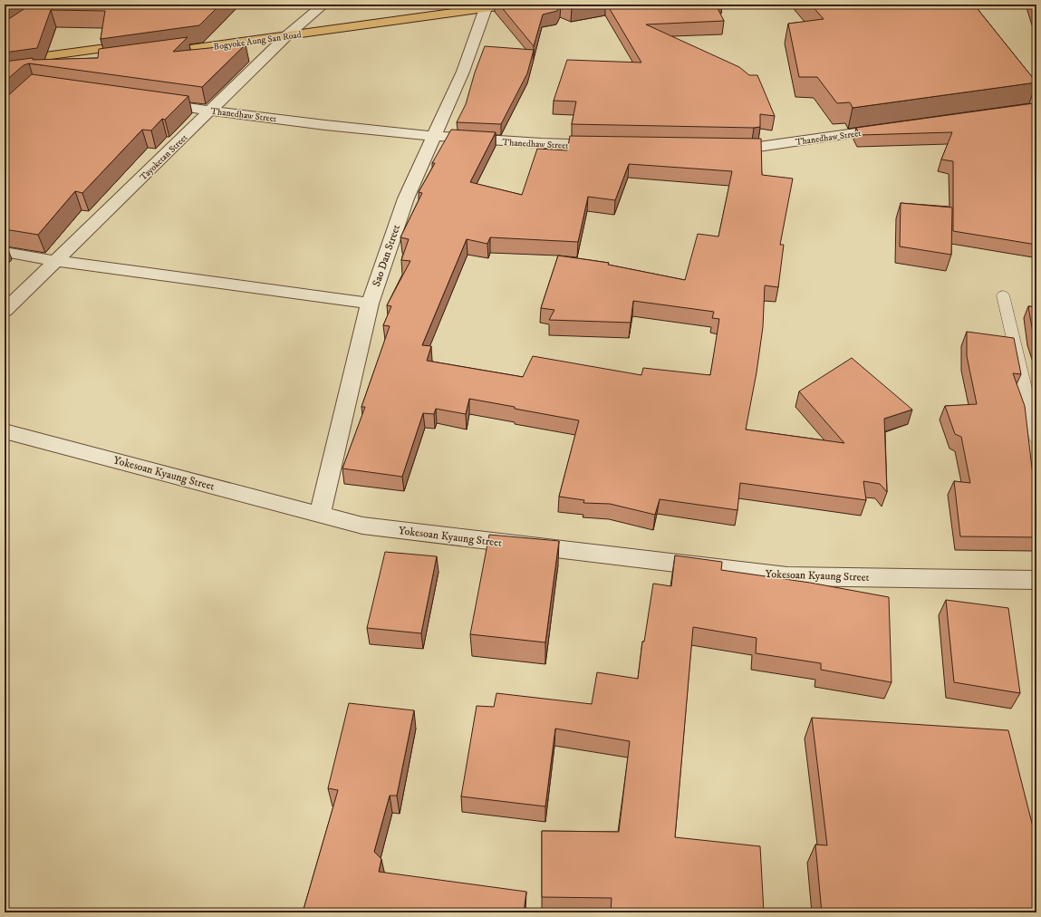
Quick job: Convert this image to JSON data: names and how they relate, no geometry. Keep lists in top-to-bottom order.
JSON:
{
  "streets": {
    "highway": ["Bogyoke Aung San Road"],
    "street": [
      "Thanedhaw Street",
      "Tayoketan Street",
      "Sao Dan Street",
      "Yokesoan Kyaung Street"
    ]
  },
  "crossings": [
    ["Bogyoke Aung San Road", "Tayoketan Street"],
    ["Bogyoke Aung San Road", "Sao Dan Street"],
    ["Thanedhaw Street", "Tayoketan Street"],
    ["Thanedhaw Street", "Sao Dan Street"],
    ["Sao Dan Street", "Yokesoan Kyaung Street"]
  ]
}
